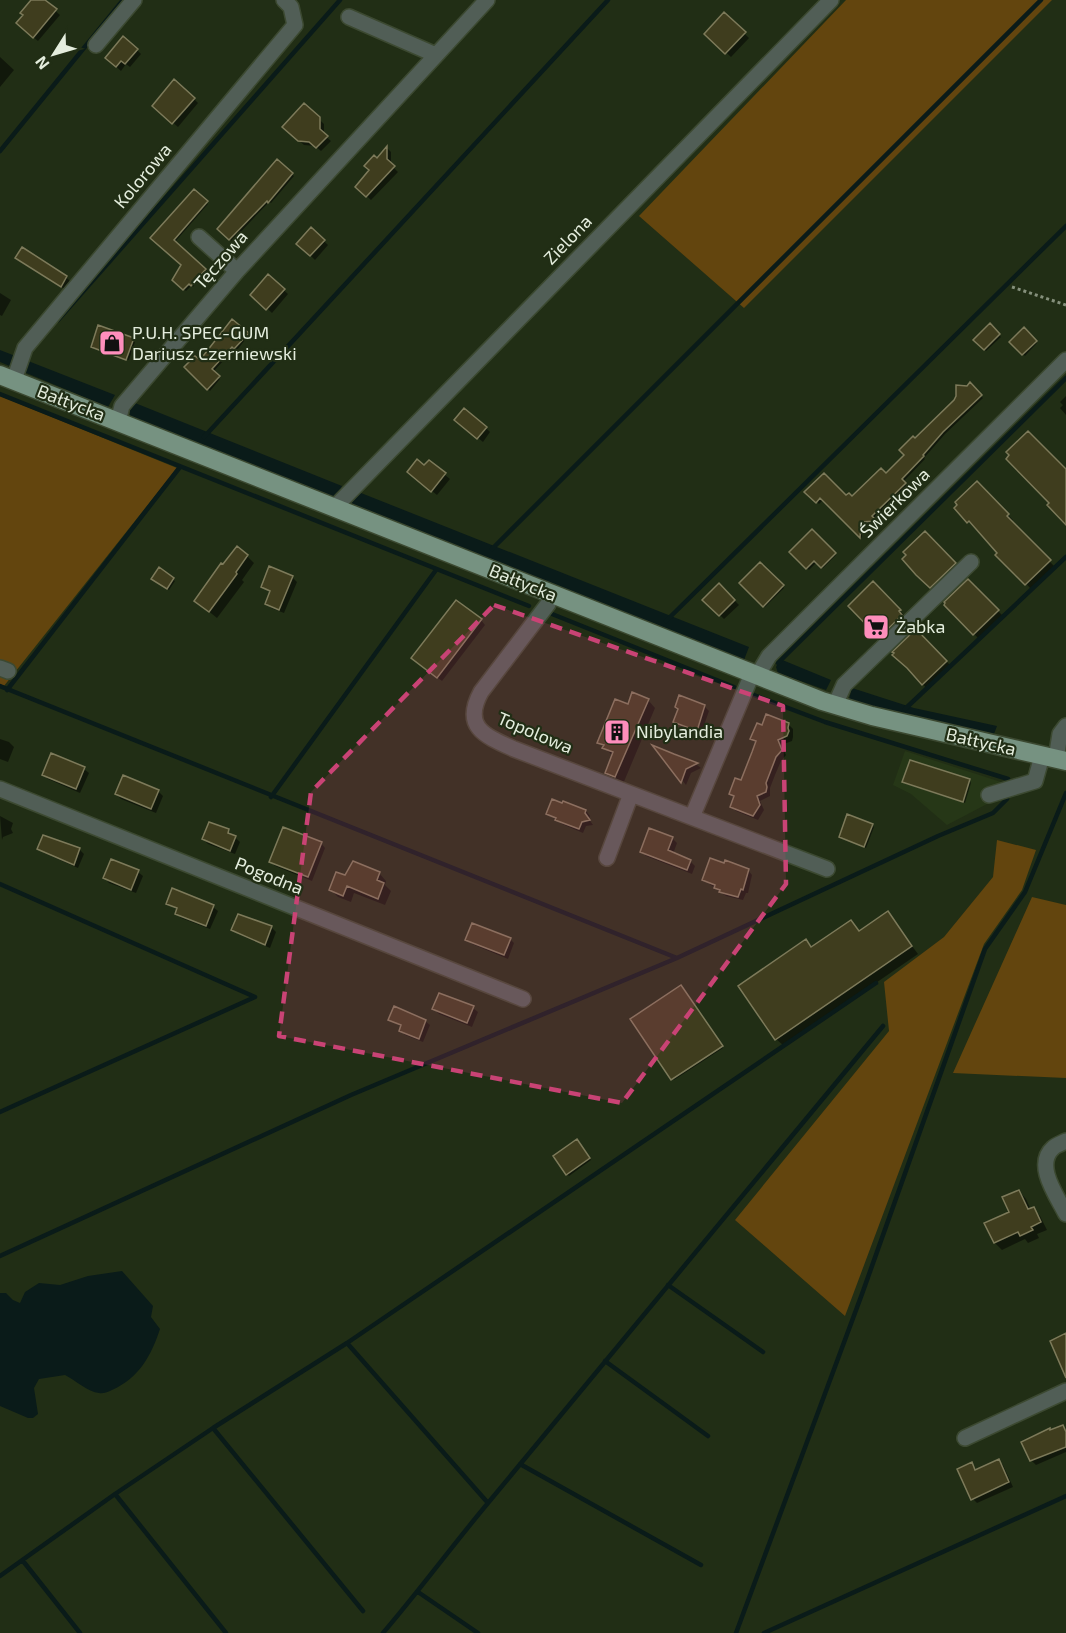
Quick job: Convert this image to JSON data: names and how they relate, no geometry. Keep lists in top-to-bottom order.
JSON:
{
  "streets": {
    "main road": ["Bałtycka"],
    "street": [
      "Kolorowa",
      "Zielona",
      "Tęczowa",
      "Świerkowa",
      "Topolowa",
      "Pogodna"
    ]
  },
  "crossings": [
    ["Kolorowa", "Bałtycka"],
    ["Zielona", "Bałtycka"],
    ["Tęczowa", "Bałtycka"],
    ["Bałtycka", "Świerkowa"],
    ["Bałtycka", "Topolowa"]
  ],
  "places": {
    "shop": ["P.U.H. SPEC-GUM Dariusz Czerniewski"],
    "supermarket": ["Żabka"],
    "building": ["Nibylandia"]
  },
  "north": "bottom left"
}
